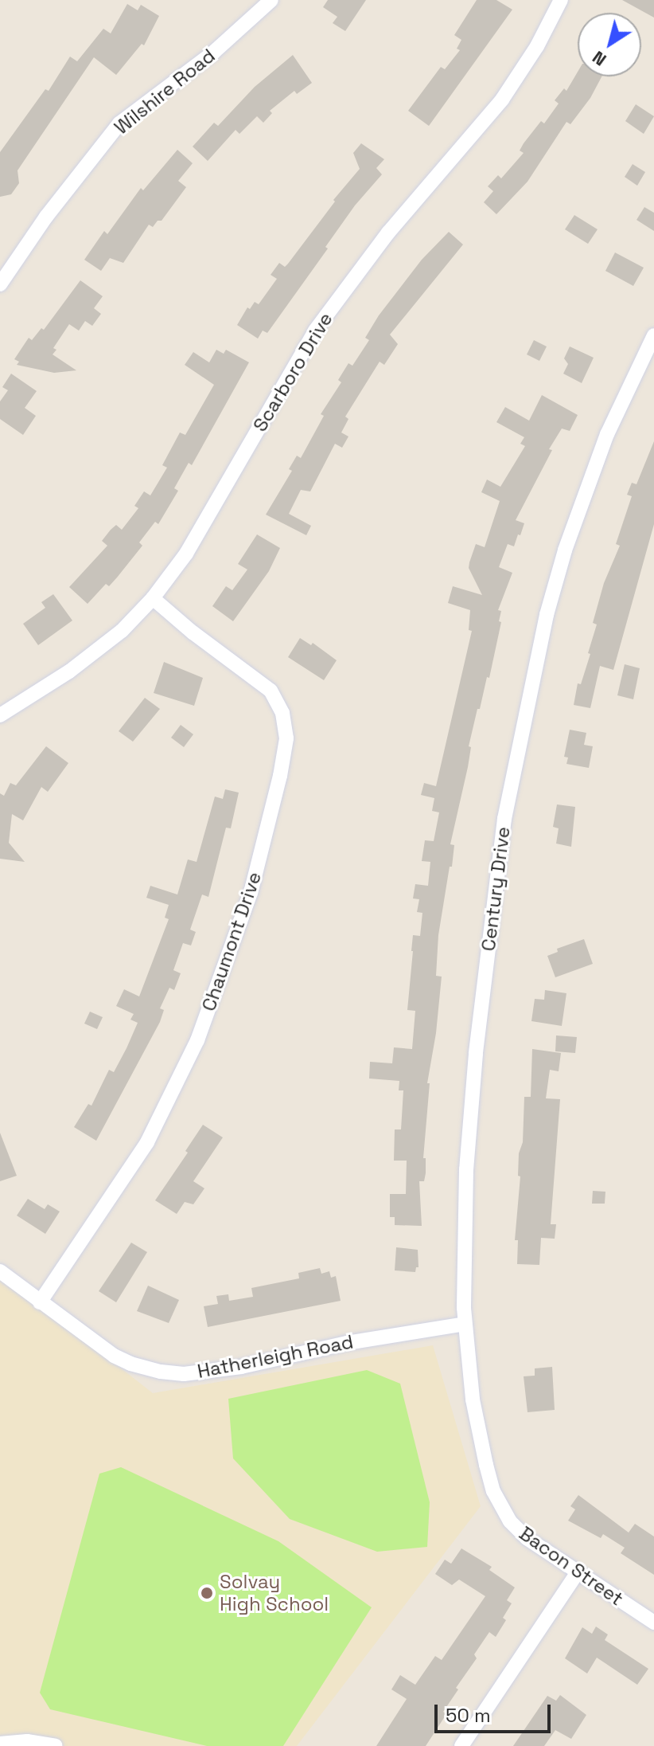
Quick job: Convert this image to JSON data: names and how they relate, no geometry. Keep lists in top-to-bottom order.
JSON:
{
  "streets": {
    "street": [
      "Wilshire Road",
      "Scarboro Drive",
      "Century Drive",
      "Chaumont Drive",
      "Hatherleigh Road",
      "Bacon Street"
    ]
  },
  "crossings": [
    ["Scarboro Drive", "Chaumont Drive"],
    ["Century Drive", "Hatherleigh Road"],
    ["Century Drive", "Bacon Street"],
    ["Chaumont Drive", "Hatherleigh Road"]
  ],
  "places": ["Solvay High School"],
  "scale_bar": "50 m",
  "north": "bottom left"
}
